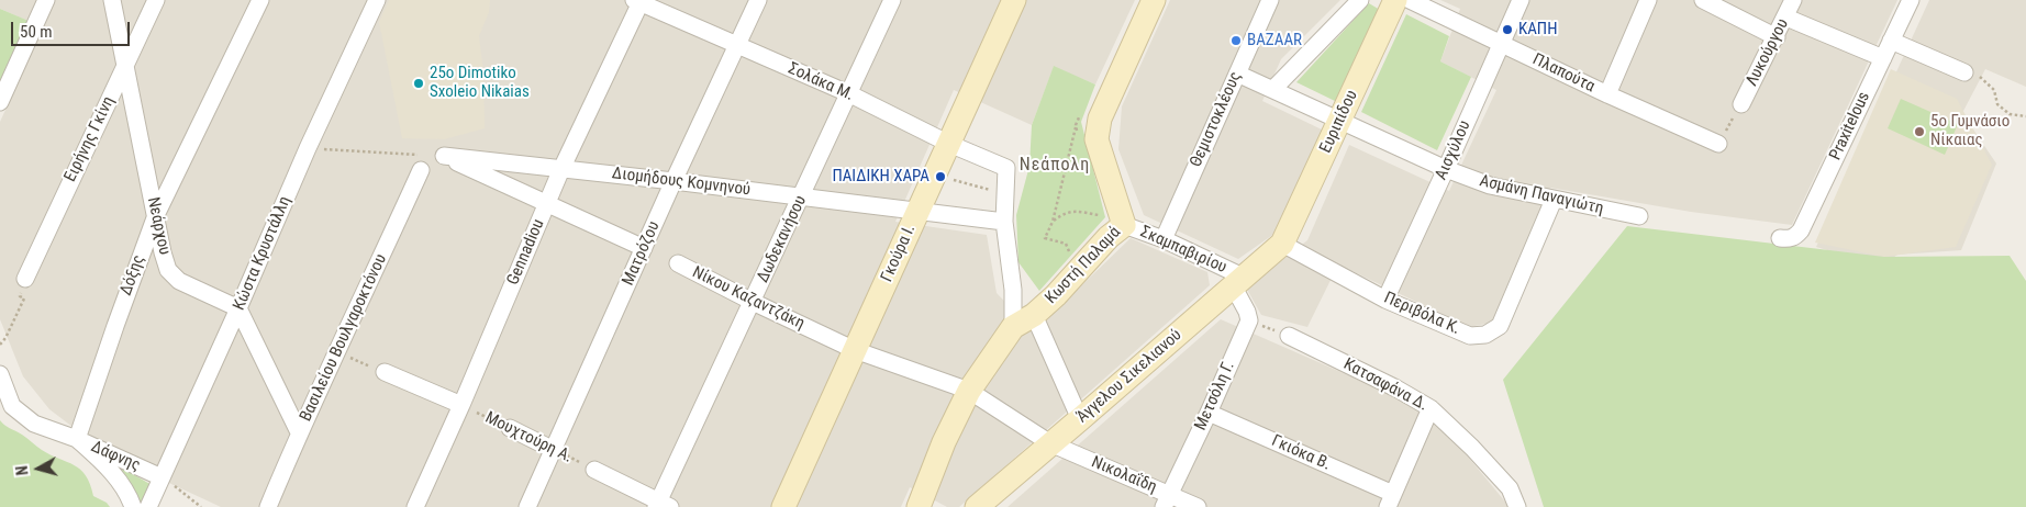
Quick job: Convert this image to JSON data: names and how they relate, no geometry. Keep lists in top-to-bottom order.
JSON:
{
  "streets": {
    "street": [
      "Λυκούργου",
      "Πλαπούτα",
      "Σολάκα Μ.",
      "Θεμιστοκλέους",
      "Ευριπίδου",
      "Praxitelous",
      "Ειρήνης Γκίνη",
      "Αισχύλου",
      "Διομήδους Κομνηνού",
      "Ασμάνη Παναγιώτη",
      "Νεάρχου",
      "Δωδεκανήσου",
      "Σκαμπαβιρίου",
      "Gennadiou",
      "Κώστα Κρυστάλλη",
      "Ματρόζου",
      "Γκούρα Ι.",
      "Κωστή Παλαμά",
      "Δόξης",
      "Νίκου Καζαντζάκη",
      "Περιβόλα Κ.",
      "Βασιλείου Βουλγαροκτόνου",
      "Άγγελου Σικελιανού",
      "Κατσαφάνα Δ.",
      "Μετσόλη Γ.",
      "Μουχτούρη Α.",
      "Γκιόκα Β.",
      "Δάφνης",
      "Νικολαΐδη"
    ]
  },
  "crossings": [
    ["Πλαπούτα", "Αισχύλου"],
    ["Σολάκα Μ.", "Δωδεκανήσου"],
    ["Σολάκα Μ.", "Gennadiou"],
    ["Σολάκα Μ.", "Ματρόζου"],
    ["Σολάκα Μ.", "Γκούρα Ι."],
    ["Θεμιστοκλέους", "Ασμάνη Παναγιώτη"],
    ["Θεμιστοκλέους", "Σκαμπαβιρίου"],
    ["Ευριπίδου", "Ασμάνη Παναγιώτη"],
    ["Ευριπίδου", "Περιβόλα Κ."],
    ["Ευριπίδου", "Άγγελου Σικελιανού"],
    ["Ειρήνης Γκίνη", "Νεάρχου"],
    ["Αισχύλου", "Ασμάνη Παναγιώτη"],
    ["Αισχύλου", "Περιβόλα Κ."],
    ["Διομήδους Κομνηνού", "Δωδεκανήσου"],
    ["Διομήδους Κομνηνού", "Gennadiou"],
    ["Διομήδους Κομνηνού", "Ματρόζου"],
    ["Διομήδους Κομνηνού", "Γκούρα Ι."],
    ["Ασμάνη Παναγιώτη", "Περιβόλα Κ."],
    ["Νεάρχου", "Κώστα Κρυστάλλη"],
    ["Νεάρχου", "Δόξης"],
    ["Δωδεκανήσου", "Νίκου Καζαντζάκη"],
    ["Σκαμπαβιρίου", "Κωστή Παλαμά"],
    ["Σκαμπαβιρίου", "Άγγελου Σικελιανού"],
    ["Gennadiou", "Μουχτούρη Α."],
    ["Κώστα Κρυστάλλη", "Δάφνης"],
    ["Ματρόζου", "Μουχτούρη Α."],
    ["Γκούρα Ι.", "Νίκου Καζαντζάκη"],
    ["Κωστή Παλαμά", "Νίκου Καζαντζάκη"],
    ["Δόξης", "Δάφνης"],
    ["Νίκου Καζαντζάκη", "Άγγελου Σικελιανού"],
    ["Νίκου Καζαντζάκη", "Νικολαΐδη"],
    ["Περιβόλα Κ.", "Άγγελου Σικελιανού"],
    ["Άγγελου Σικελιανού", "Νικολαΐδη"],
    ["Μετσόλη Γ.", "Γκιόκα Β."],
    ["Μετσόλη Γ.", "Νικολαΐδη"]
  ],
  "districts": ["Νεάπολη"],
  "places": [
    "ΚΑΠΗ",
    "BAZAAR",
    "25ο Dimotiko Sxoleio Nikaias",
    "5o Γυμνάσιο Νίκαιας",
    "ΠΑΙΔΙΚΗ ΧΑΡΑ"
  ],
  "scale_bar": "50 m",
  "north": "left"
}
